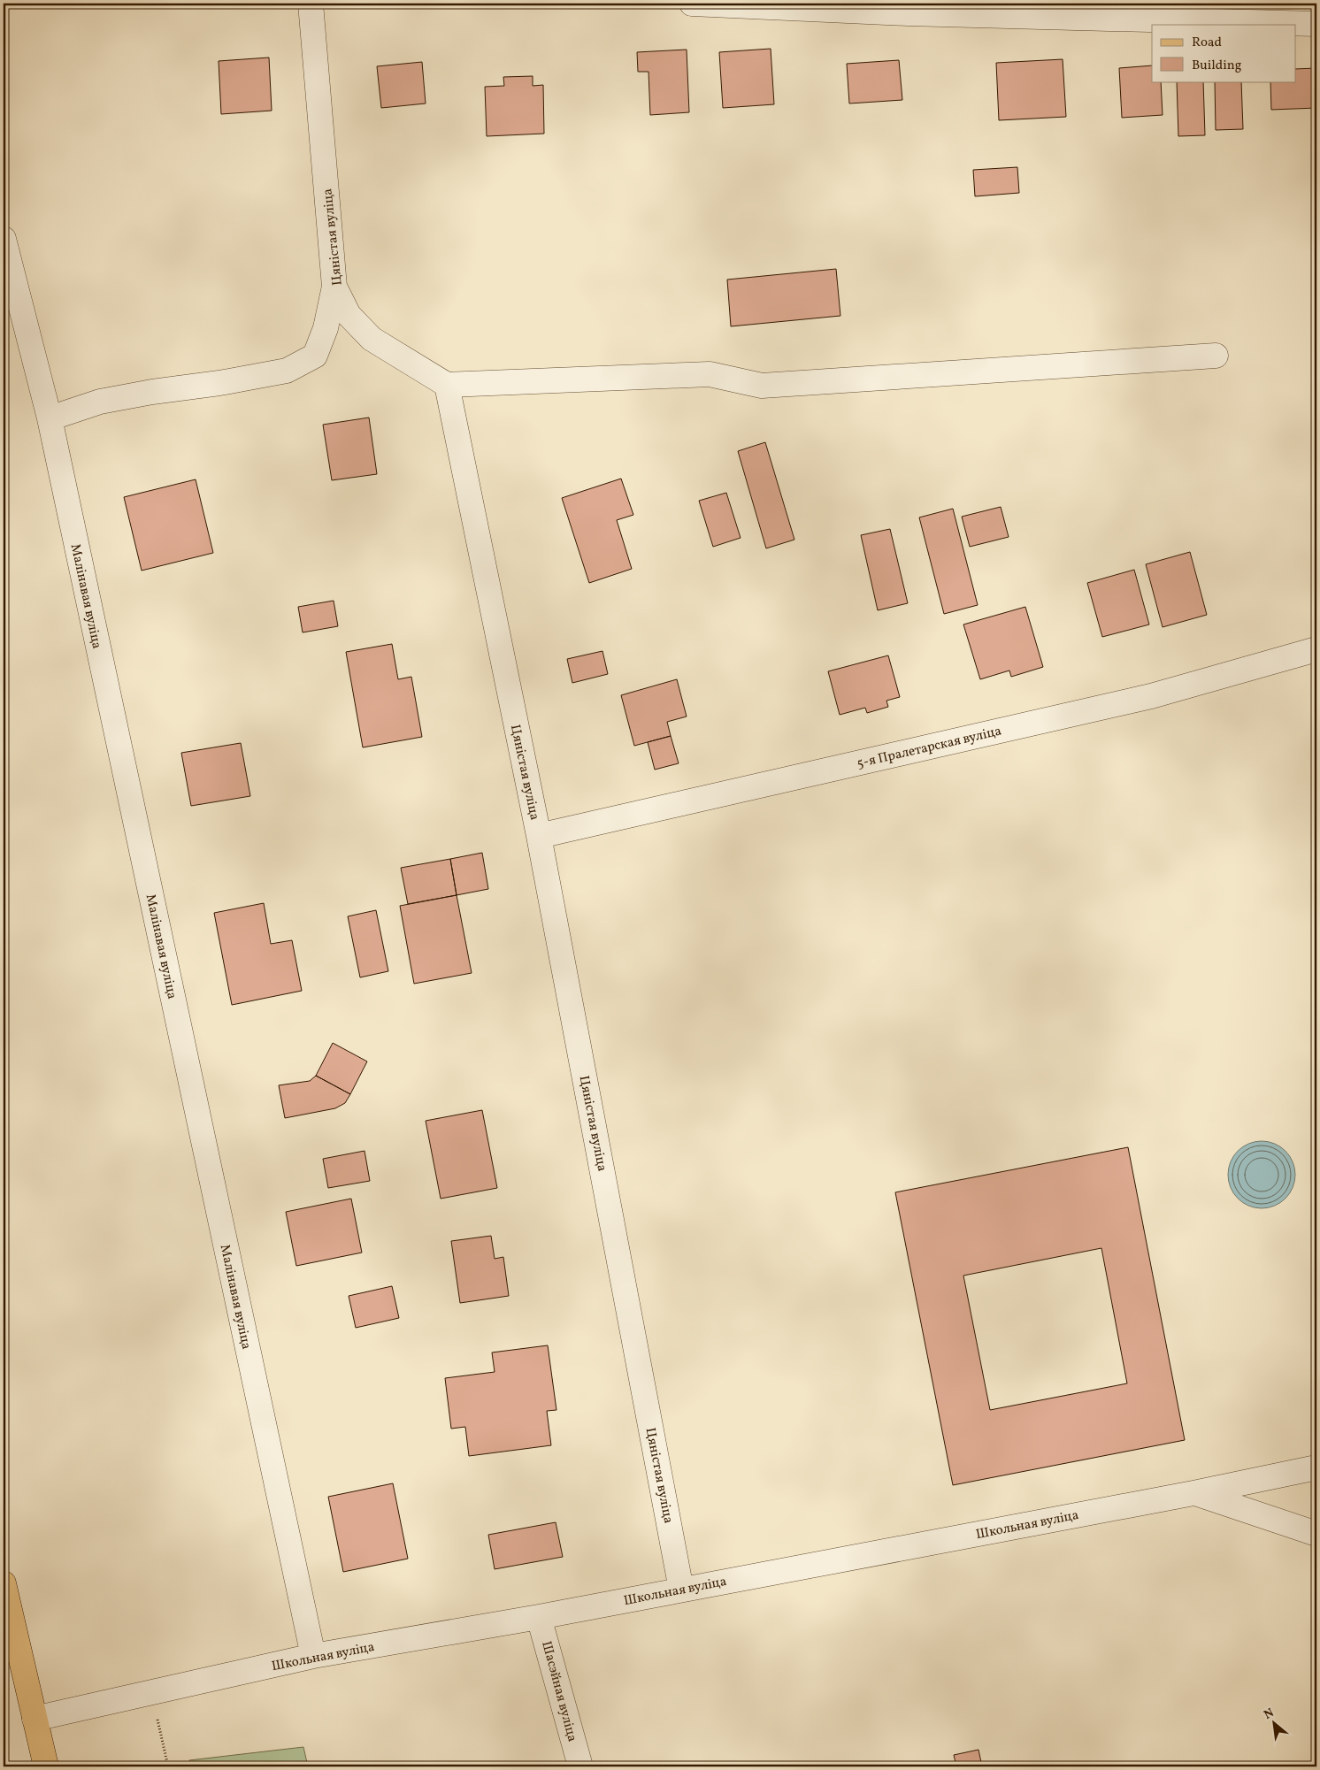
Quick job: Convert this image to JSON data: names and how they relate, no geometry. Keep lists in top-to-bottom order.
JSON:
{
  "streets": {
    "street": [
      "Цяністая вуліца",
      "Малінавая вуліца",
      "5-я Пралетарская вуліца",
      "Школьная вуліца",
      "Шасэйная вуліца"
    ]
  },
  "crossings": [
    ["Цяністая вуліца", "5-я Пралетарская вуліца"],
    ["Цяністая вуліца", "Школьная вуліца"],
    ["Малінавая вуліца", "Школьная вуліца"],
    ["Школьная вуліца", "Шасэйная вуліца"]
  ],
  "legend": ["Road", "Building"],
  "north": "top left"
}
